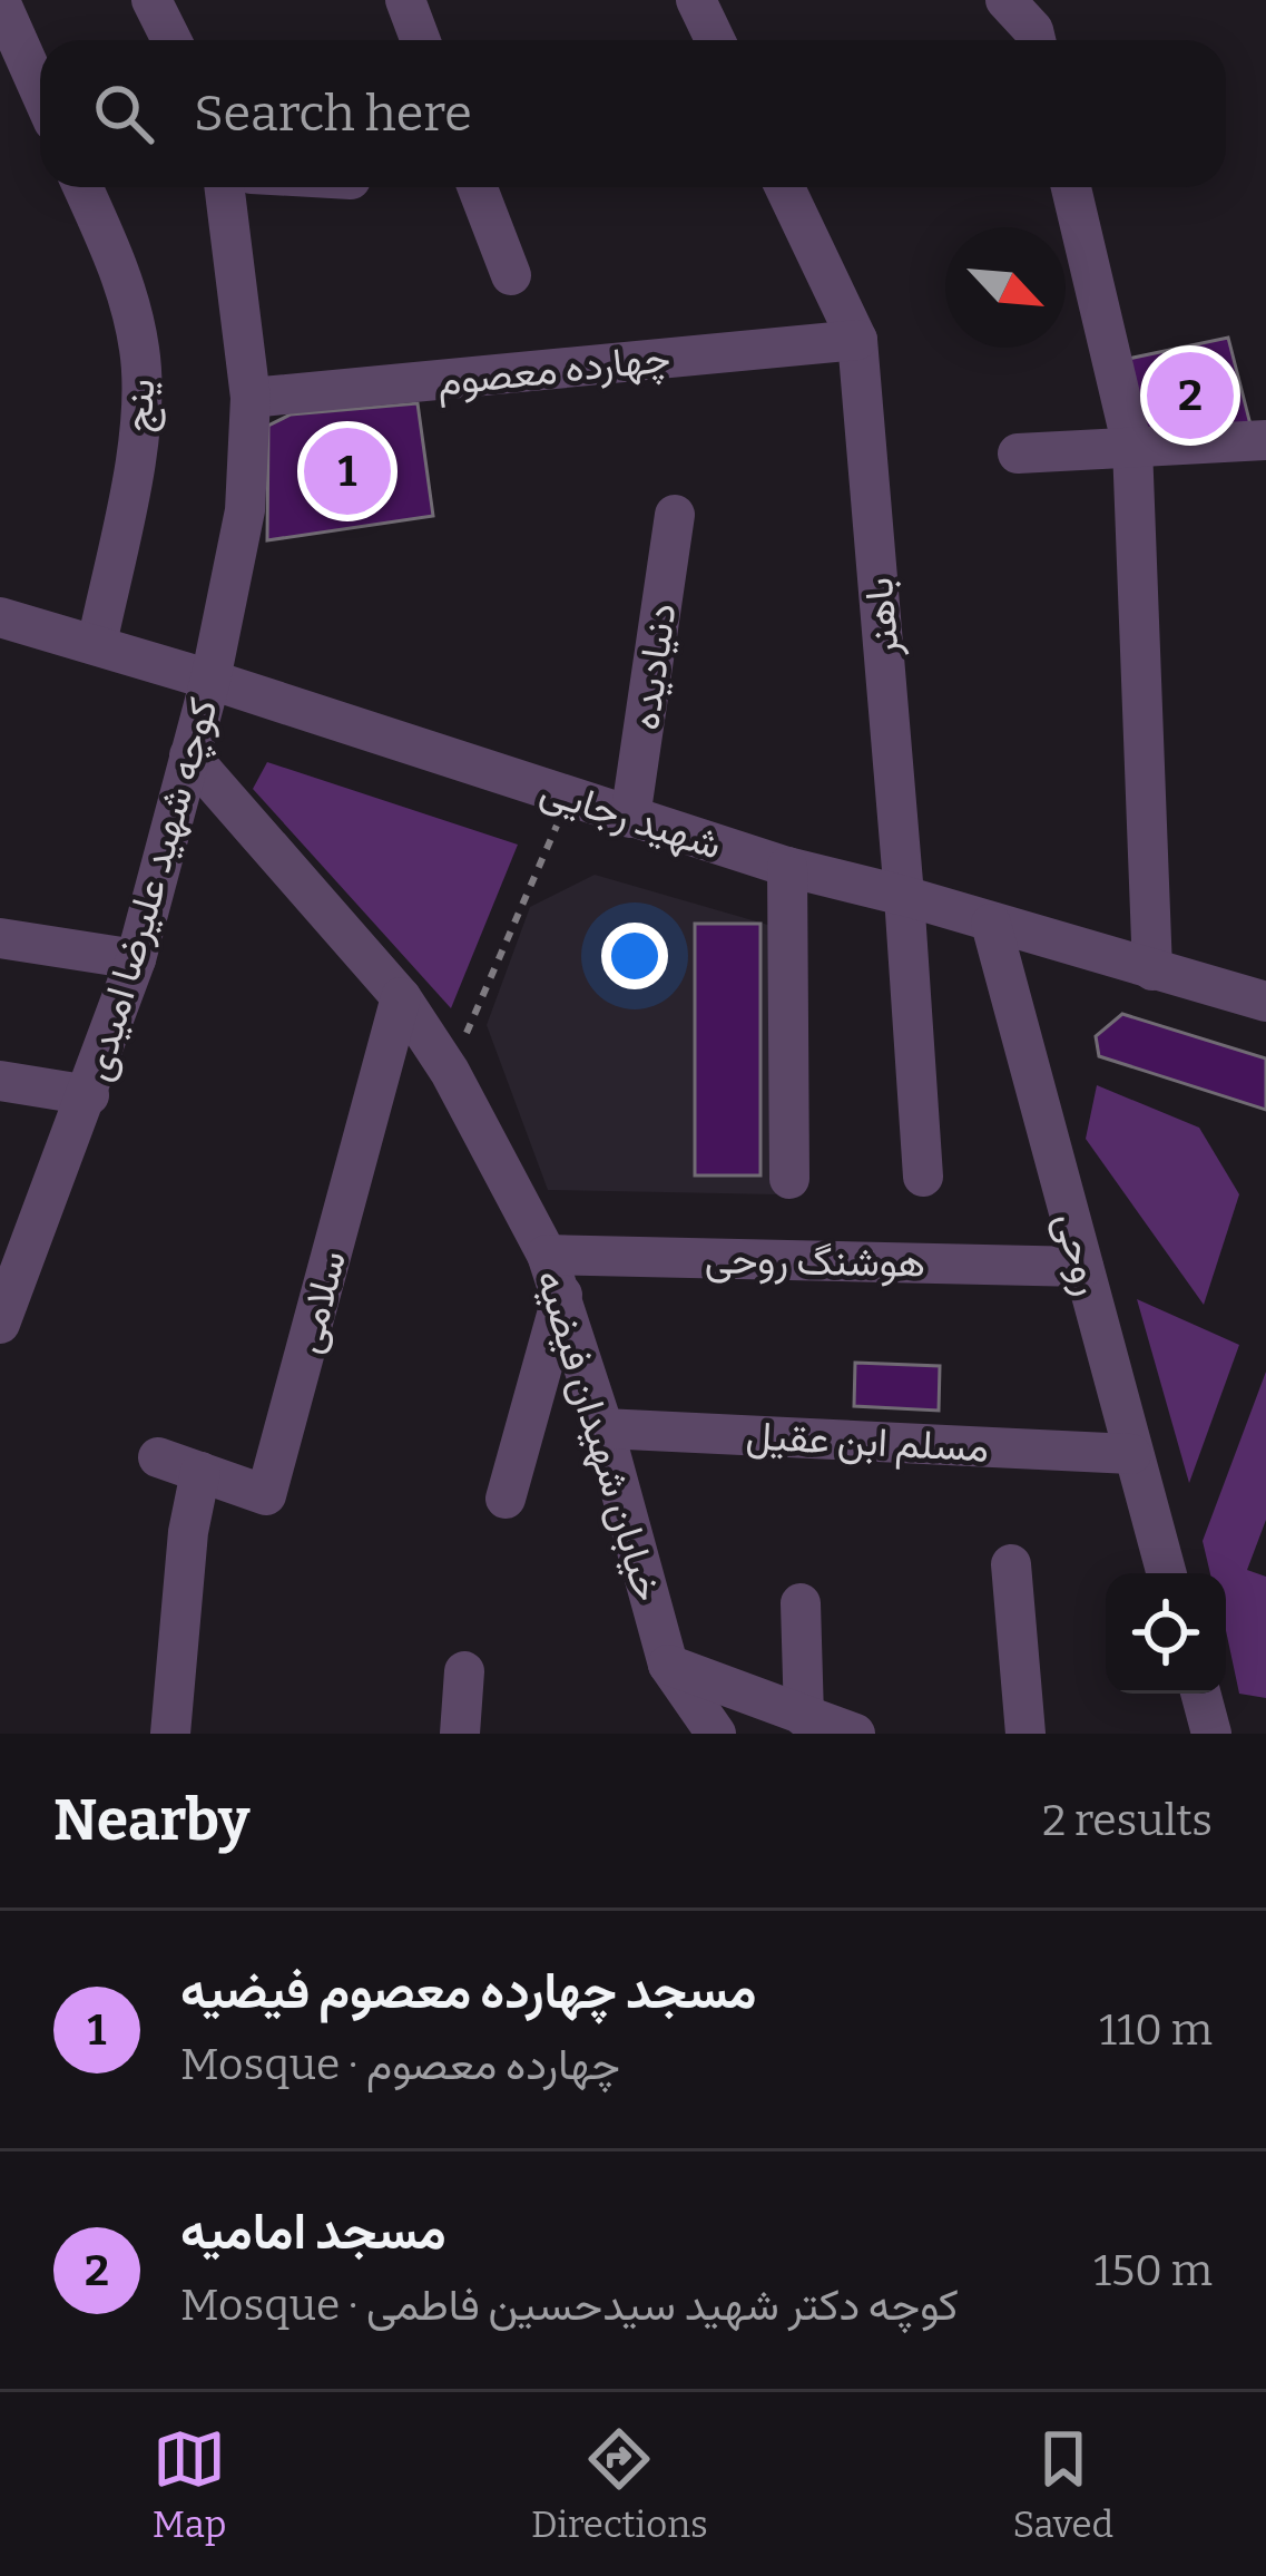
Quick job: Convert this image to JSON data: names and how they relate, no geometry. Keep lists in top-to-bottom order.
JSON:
{
  "streets": {
    "street": [
      "چهارده معصوم",
      "ینج",
      "باهنر",
      "دنیادیده",
      "شهید رجایی",
      "کوچه شهید علیرضا امیدی",
      "روحی",
      "هوشنگ روحی",
      "سلامی",
      "خیابان شهیدان فیضیه",
      "مسلم ابن عقیل"
    ]
  },
  "crossings": [
    ["چهارده معصوم", "باهنر"],
    ["چهارده معصوم", "کوچه شهید علیرضا امیدی"],
    ["ینج", "شهید رجایی"],
    ["باهنر", "شهید رجایی"],
    ["دنیادیده", "شهید رجایی"],
    ["شهید رجایی", "کوچه شهید علیرضا امیدی"],
    ["شهید رجایی", "روحی"],
    ["کوچه شهید علیرضا امیدی", "خیابان شهیدان فیضیه"],
    ["روحی", "هوشنگ روحی"],
    ["روحی", "مسلم ابن عقیل"],
    ["هوشنگ روحی", "خیابان شهیدان فیضیه"],
    ["سلامی", "خیابان شهیدان فیضیه"],
    ["خیابان شهیدان فیضیه", "مسلم ابن عقیل"]
  ],
  "north": "bottom right",
  "page": {
    "search": "Search here",
    "pins": ["2", "1"],
    "heading": ["Nearby", "2 results"],
    "list": [
      {
        "mark": "1",
        "name": "مسجد چهارده معصوم فیضیه",
        "note": "Mosque · چهارده معصوم",
        "value": "110 m"
      },
      {
        "mark": "2",
        "name": "مسجد امامیه",
        "note": "Mosque · کوچه دکتر شهید سیدحسین فاطمی",
        "value": "150 m"
      }
    ],
    "nav": ["Map", "Directions", "Saved"]
  }
}
